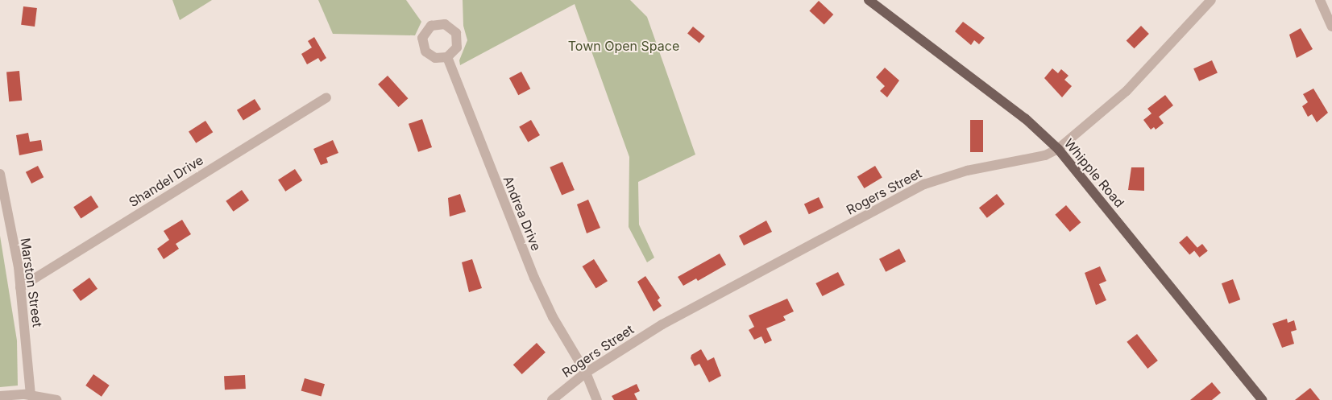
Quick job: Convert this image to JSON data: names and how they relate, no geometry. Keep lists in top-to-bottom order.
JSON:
{
  "streets": {
    "main road": ["Whipple Road"],
    "street": [
      "Shandel Drive",
      "Rogers Street",
      "Andrea Drive",
      "Marston Street"
    ]
  },
  "crossings": [
    ["Whipple Road", "Rogers Street"],
    ["Shandel Drive", "Marston Street"],
    ["Rogers Street", "Andrea Drive"]
  ],
  "parks": ["Town Open Space"]
}
